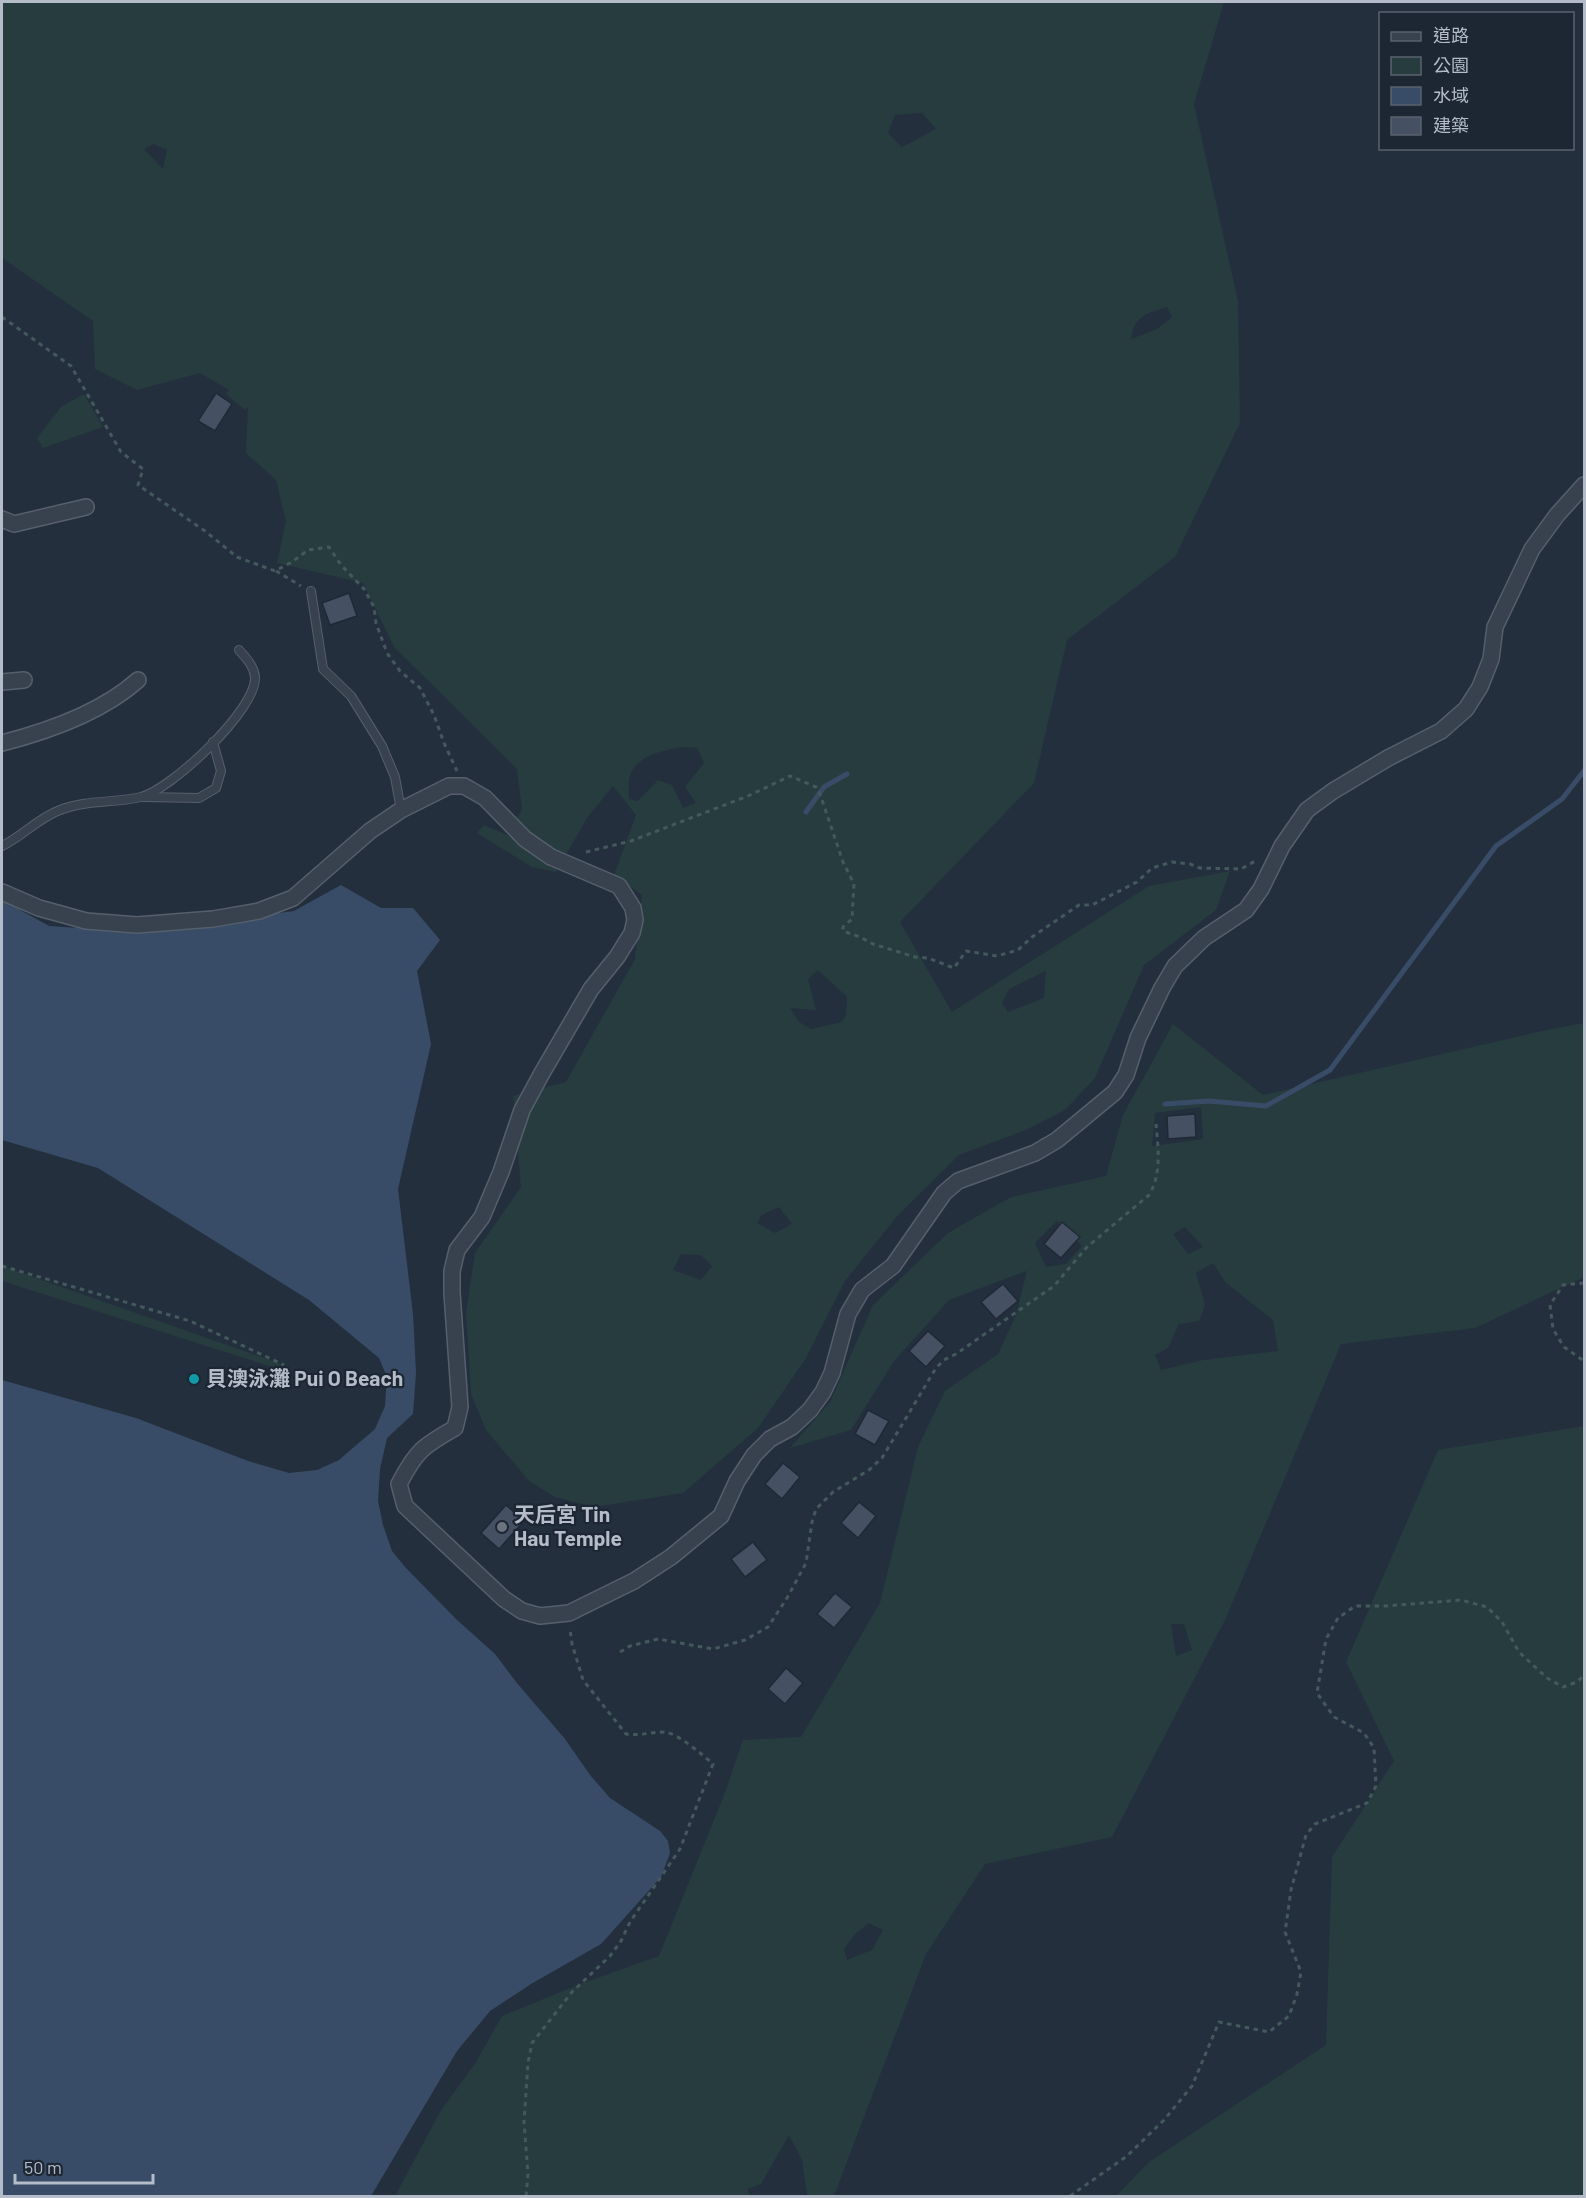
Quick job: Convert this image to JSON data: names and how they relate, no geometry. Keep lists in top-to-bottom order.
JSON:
{
  "places": ["貝澳泳灘 Pui O Beach", "天后宮 Tin Hau Temple"],
  "legend": [
    "道路",
    "公園",
    "水域",
    "建築"
  ],
  "scale_bar": "50 m"
}
